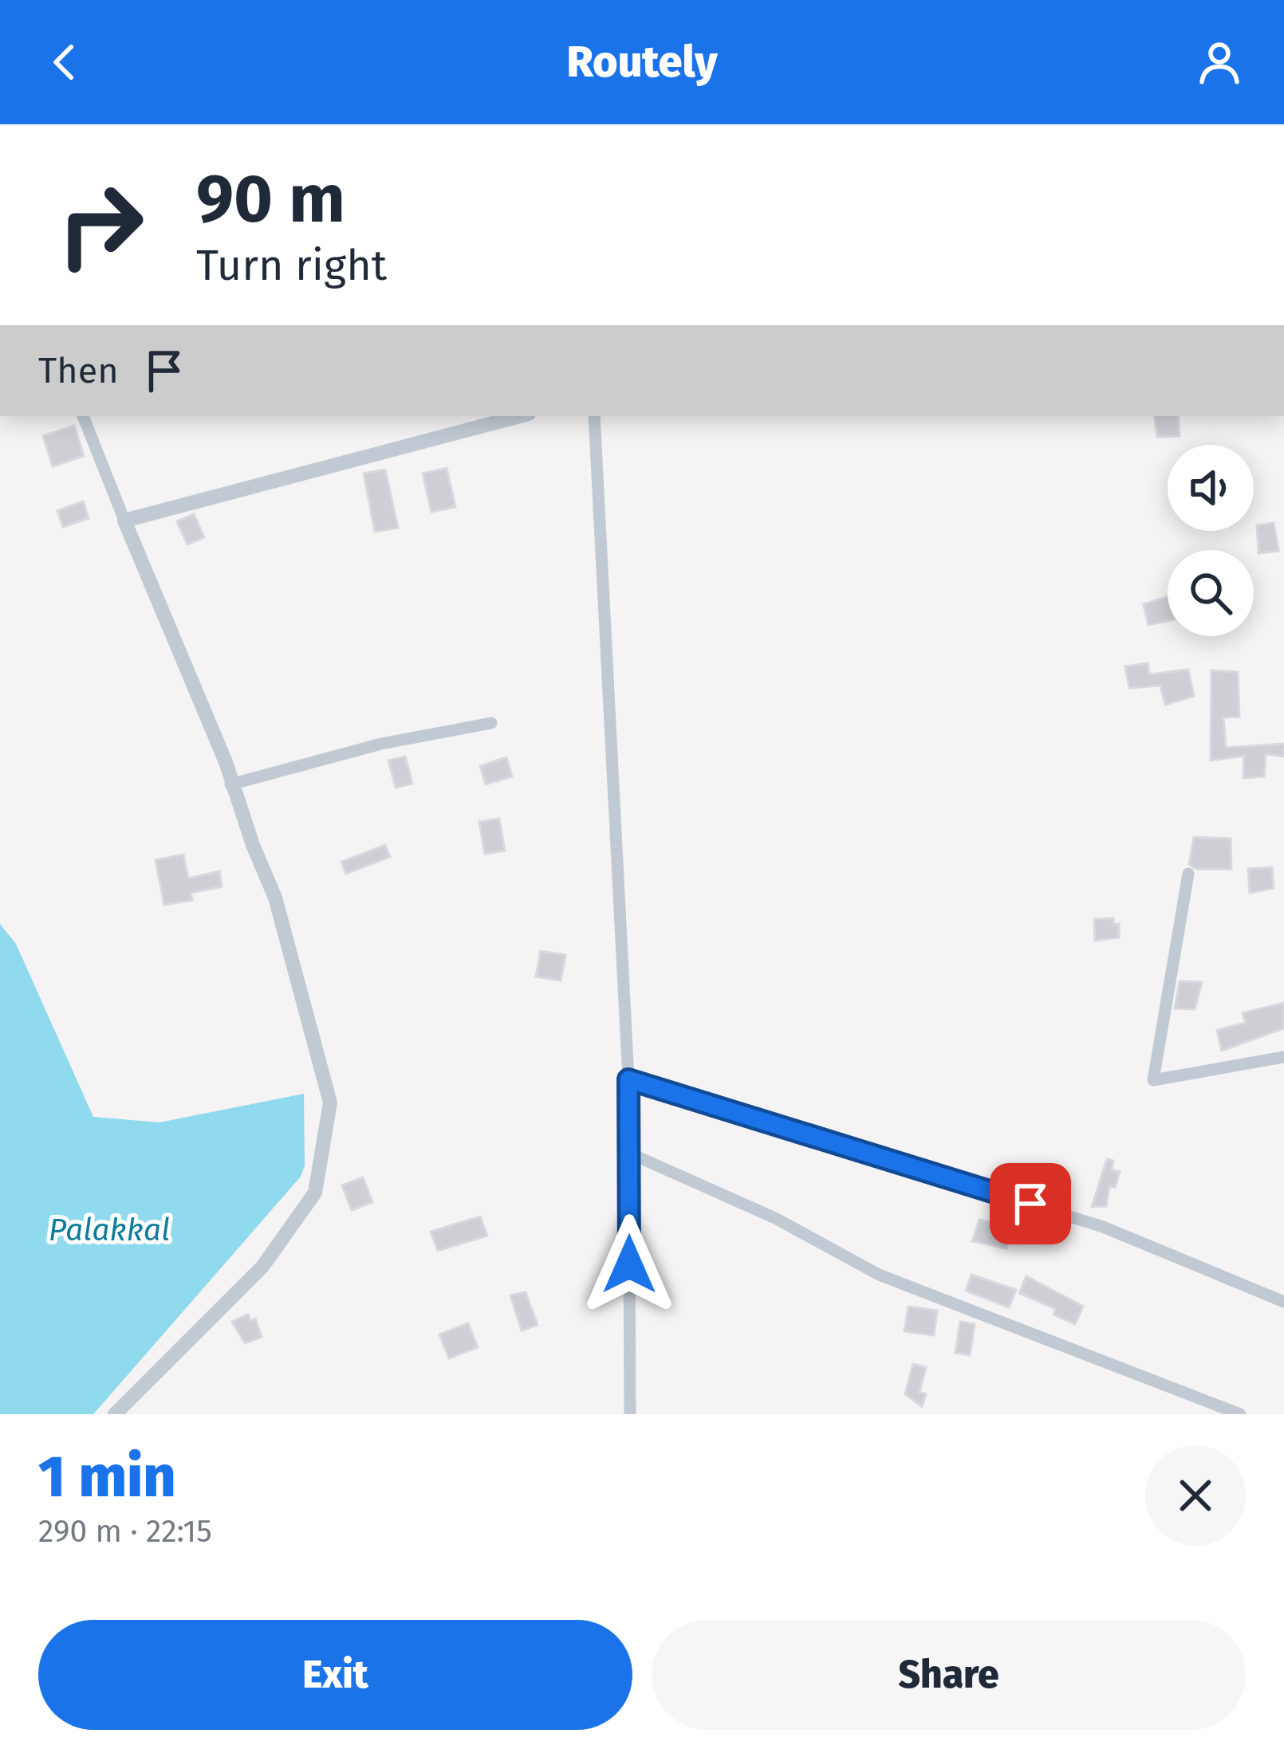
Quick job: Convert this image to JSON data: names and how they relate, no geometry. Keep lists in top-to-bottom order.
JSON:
{
  "water": ["Palakkal"],
  "page": {
    "header": "Routely",
    "turn": ["90 m", "Turn right"],
    "then": "Then",
    "heading": ["1 min", "290 m · 22:15"],
    "buttons": ["Exit", "Share"]
  }
}
